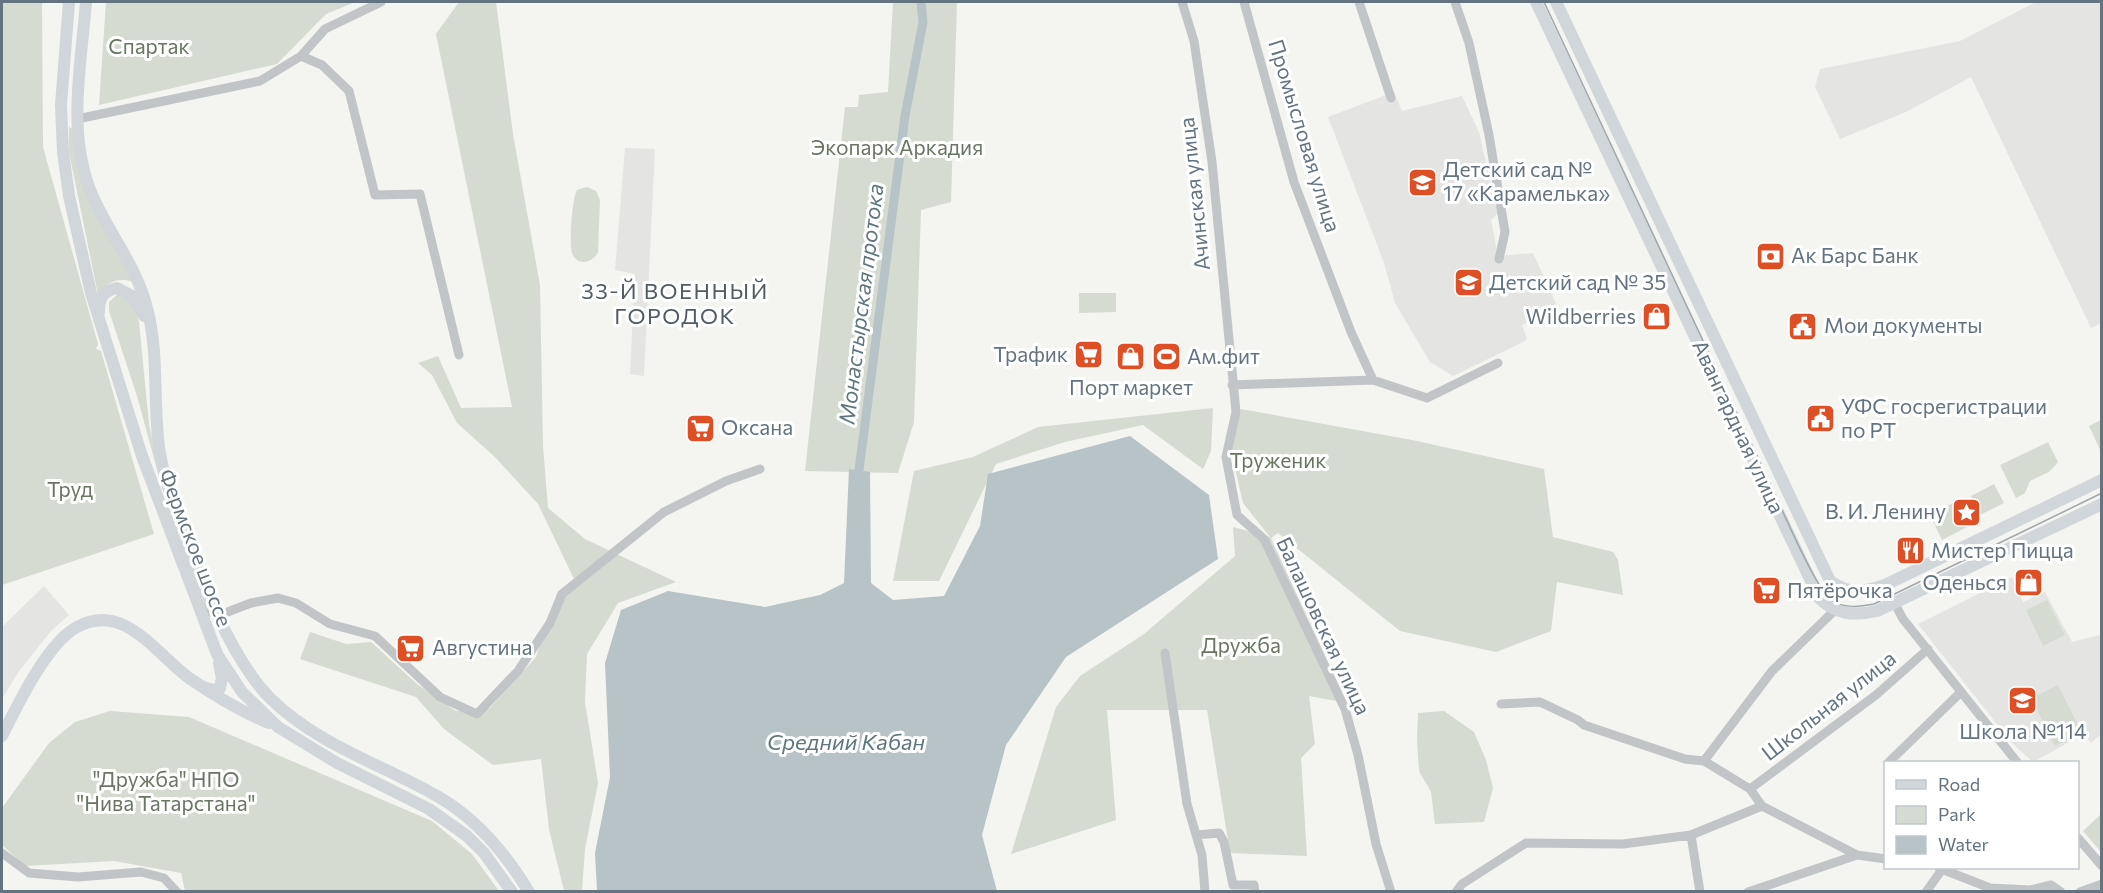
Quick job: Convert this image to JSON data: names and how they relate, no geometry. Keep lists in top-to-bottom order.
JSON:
{
  "streets": {
    "main road": ["Авангардная улица", "Фермское шоссе"],
    "street": [
      "Промысловая улица",
      "Ачинская улица",
      "Балашовская улица",
      "Школьная улица"
    ]
  },
  "crossings": [
    ["Ачинская улица", "Балашовская улица"]
  ],
  "districts": ["33-Й ВОЕННЫЙ ГОРОДОК"],
  "water": ["Монастырская протока", "Средний Кабан"],
  "parks": [
    "Спартак",
    "Экопарк Аркадия",
    "Труженик",
    "Труд",
    "Дружба",
    "\"Дружба\" НПО \"Нива Татарстана\""
  ],
  "places": {
    "school or university": ["Детский сад № 17 «Карамелька»", "Детский сад № 35", "Школа №114"],
    "bank": ["Ак Барс Банк"],
    "shop": ["Wildberries", "Порт маркет", "Оденься"],
    "public building": ["Мои документы", "УФС госрегистрации по РТ"],
    "supermarket": [
      "Трафик",
      "Оксана",
      "Пятёрочка",
      "Августина"
    ],
    "sports": ["Ам.фит"],
    "place": ["В. И. Ленину"],
    "restaurant": ["Мистер Пицца"]
  },
  "legend": ["Road", "Park", "Water"]
}
